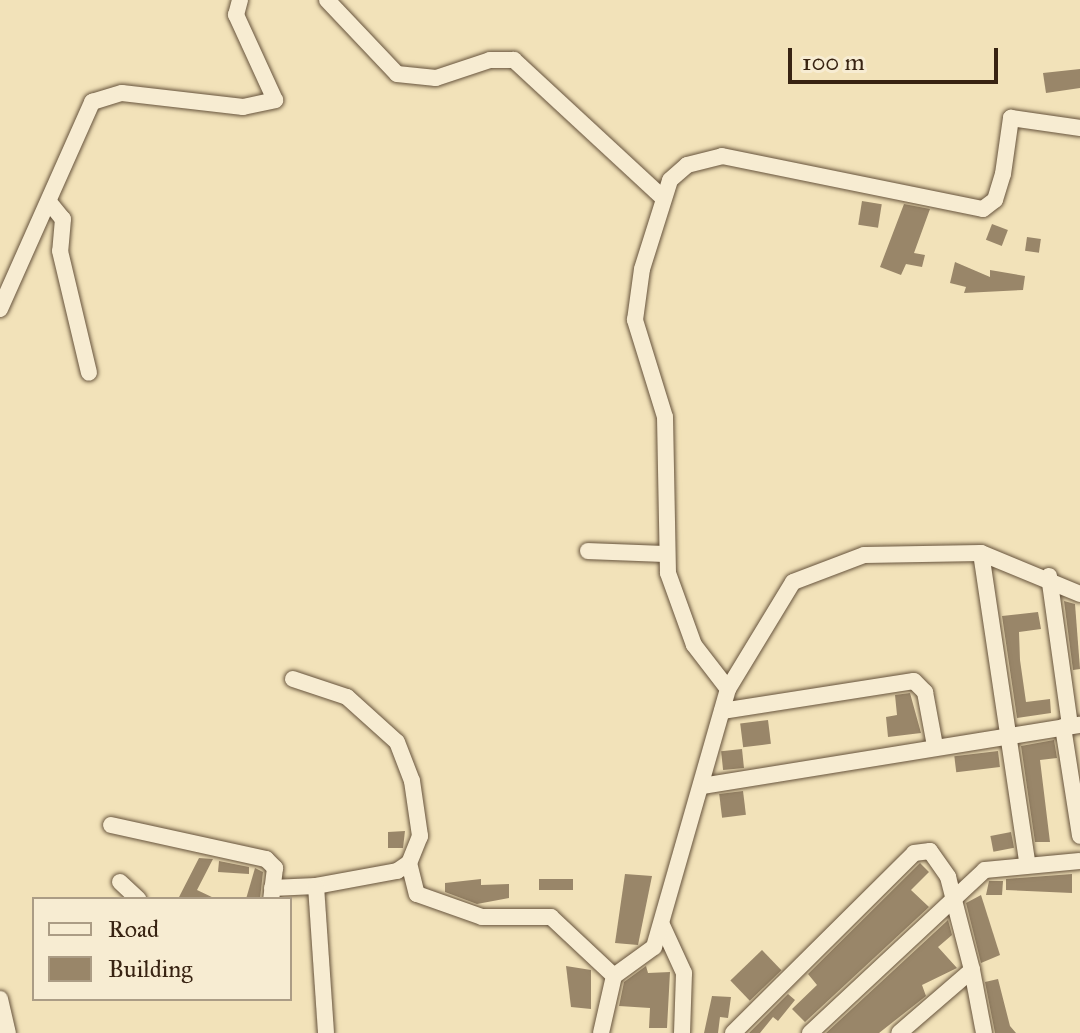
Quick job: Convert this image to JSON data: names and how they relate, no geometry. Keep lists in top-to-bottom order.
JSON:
{
  "legend": ["Road", "Building"],
  "scale_bar": "100 m"
}
